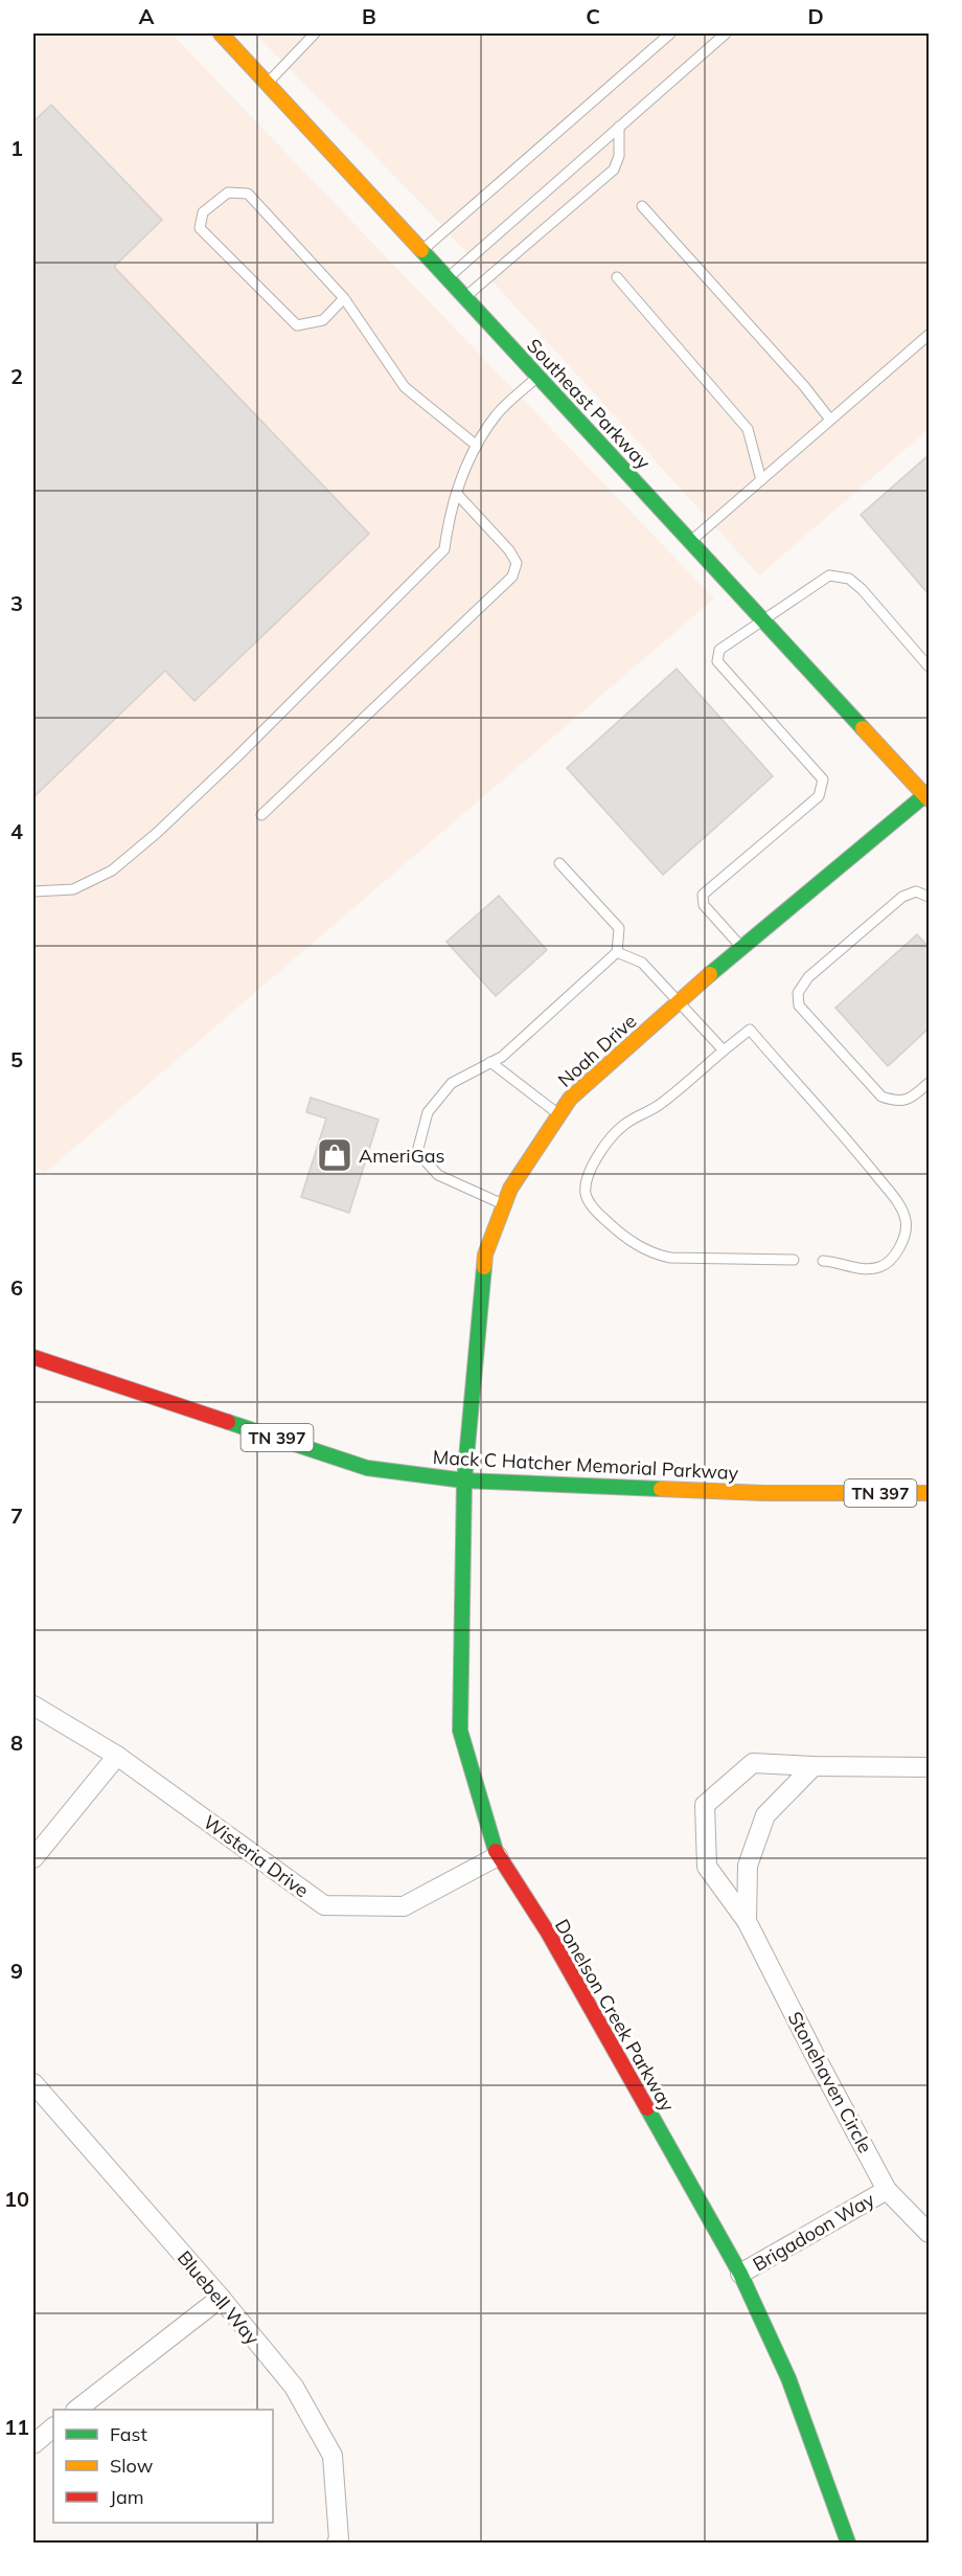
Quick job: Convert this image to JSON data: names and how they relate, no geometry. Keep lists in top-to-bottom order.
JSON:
{
  "streets": {
    "street": [
      "Southeast Parkway",
      "Noah Drive",
      "TN 397",
      "Mack C Hatcher Memorial Parkway",
      "Wisteria Drive",
      "Donelson Creek Parkway",
      "Stonehaven Circle",
      "Brigadoon Way",
      "Bluebell Way"
    ]
  },
  "crossings": [
    ["Southeast Parkway", "Noah Drive"],
    ["Noah Drive", "Mack C Hatcher Memorial Parkway"],
    ["Noah Drive", "Donelson Creek Parkway"],
    ["Mack C Hatcher Memorial Parkway", "Donelson Creek Parkway"],
    ["Wisteria Drive", "Donelson Creek Parkway"],
    ["Donelson Creek Parkway", "Brigadoon Way"],
    ["Stonehaven Circle", "Brigadoon Way"]
  ],
  "places": {
    "shop": ["AmeriGas"]
  },
  "legend": ["Fast", "Slow", "Jam"],
  "grid": {
    "columns": [
      "A",
      "B",
      "C",
      "D"
    ],
    "rows": [
      "1",
      "2",
      "3",
      "4",
      "5",
      "6",
      "7",
      "8",
      "9",
      "10",
      "11"
    ]
  }
}
